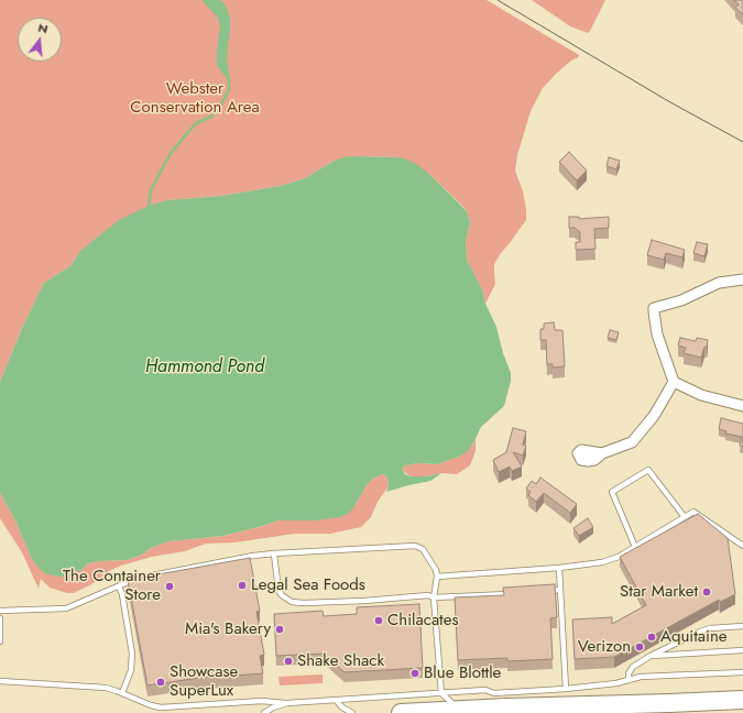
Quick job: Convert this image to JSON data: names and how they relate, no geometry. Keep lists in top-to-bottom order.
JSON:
{
  "water": ["Hammond Pond"],
  "parks": ["Webster Conservation Area"],
  "places": [
    "Legal Sea Foods",
    "The Container Store",
    "Star Market",
    "Chilacates",
    "Mia's Bakery",
    "Aquitaine",
    "Verizon",
    "Shake Shack",
    "Blue Blottle",
    "Showcase SuperLux"
  ],
  "north": "top"
}
